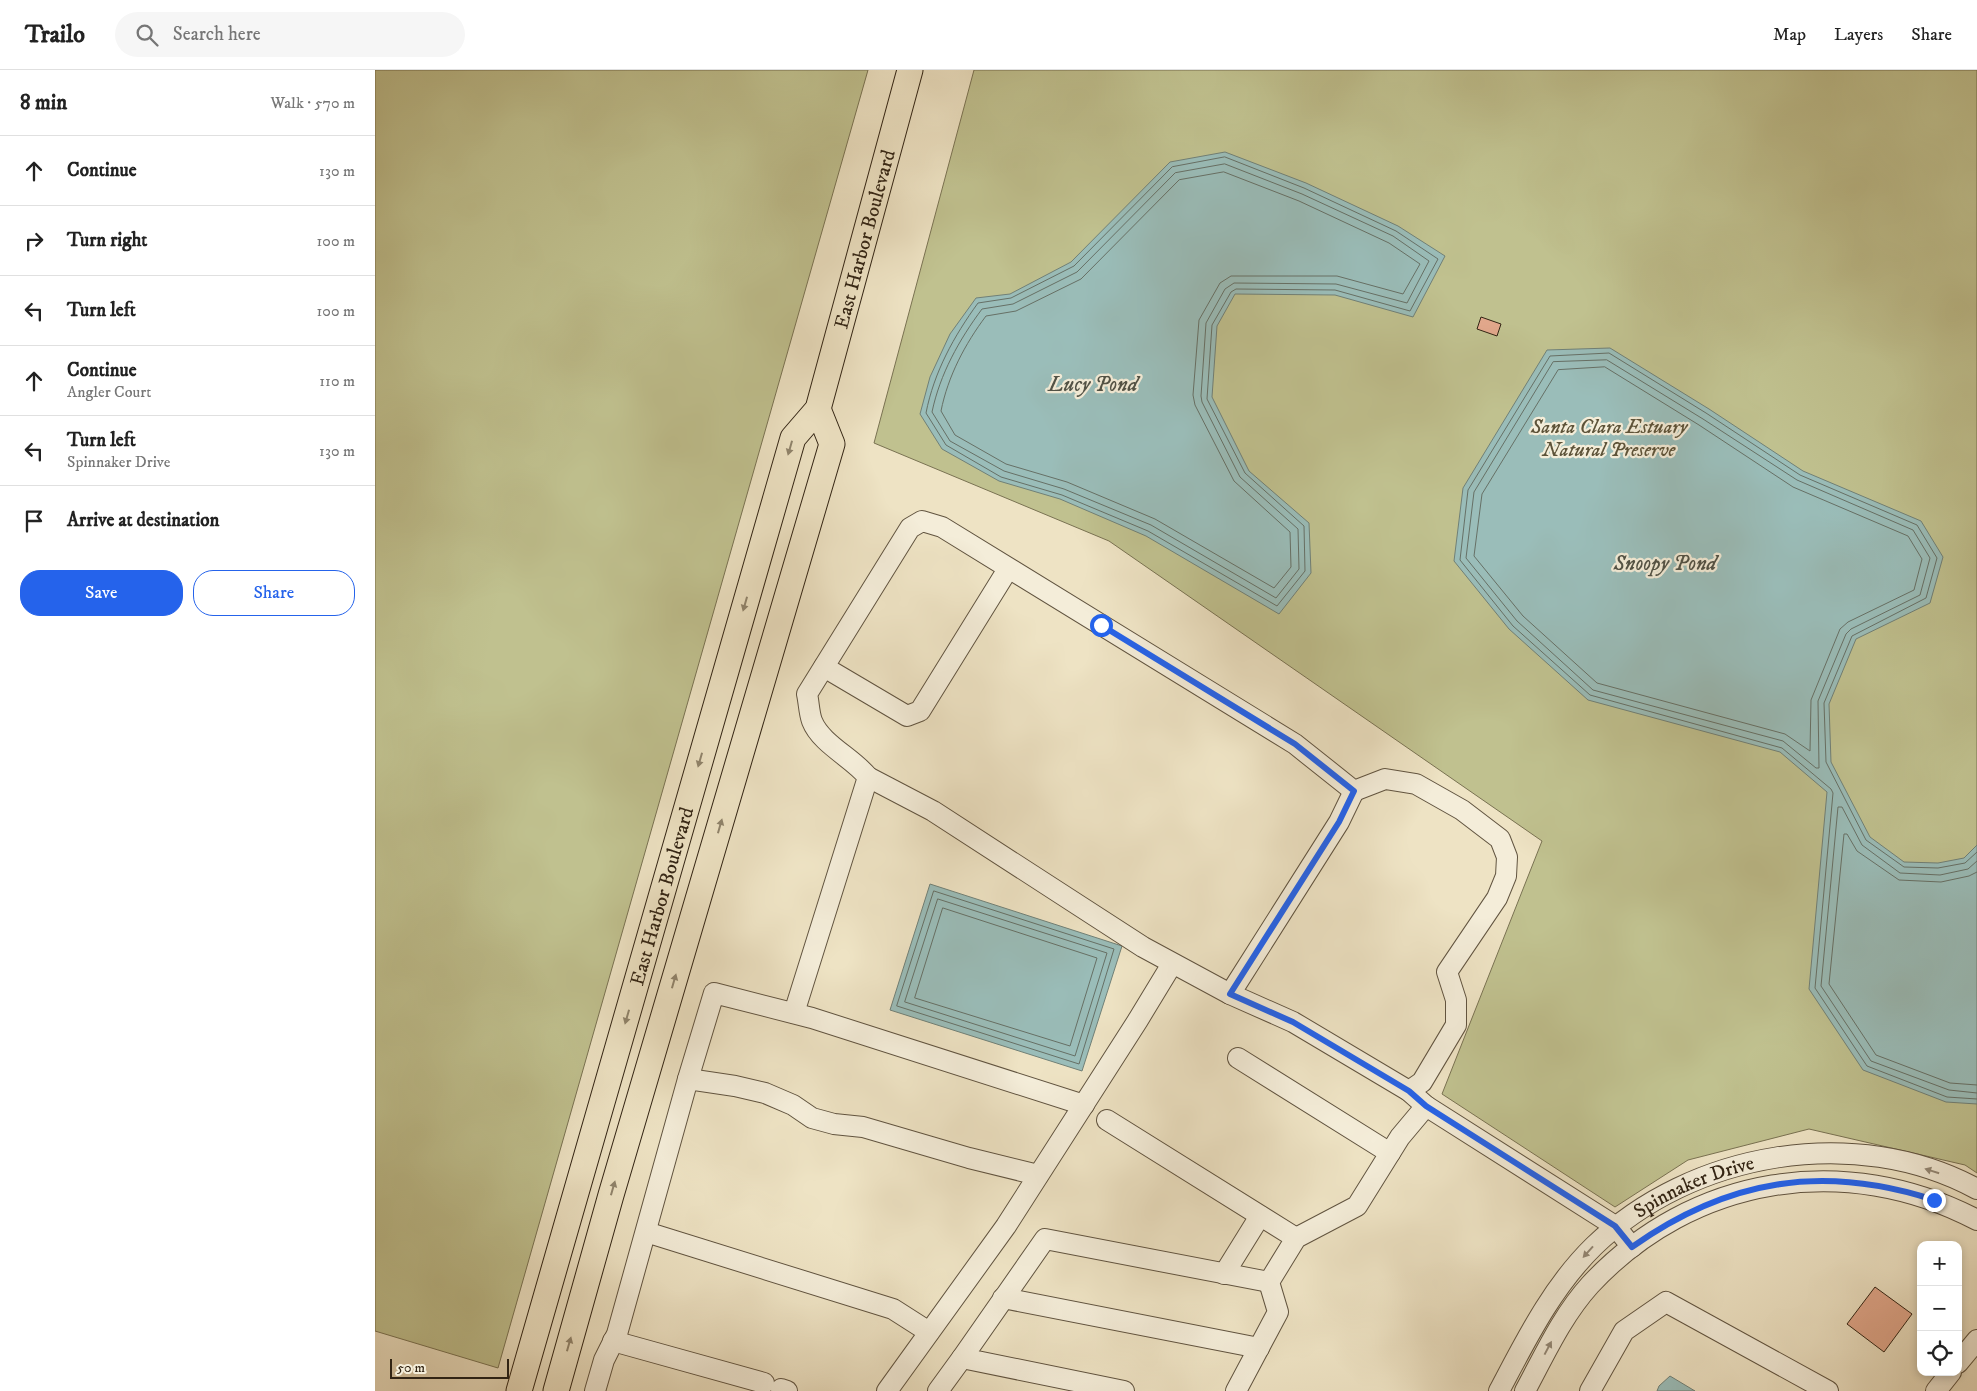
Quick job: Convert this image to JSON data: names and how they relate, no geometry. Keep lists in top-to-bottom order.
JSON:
{
  "streets": {
    "main road": ["East Harbor Boulevard"],
    "street": ["Spinnaker Drive"]
  },
  "water": ["Lucy Pond", "Snoopy Pond"],
  "parks": ["Santa Clara Estuary Natural Preserve"],
  "scale_bar": "50 m",
  "page": {
    "header": "Trailo",
    "search": "Search here",
    "nav": ["Map", "Layers", "Share"],
    "heading": ["8 min", "Walk · 570 m"],
    "list": [
      ["Continue", "130 m"],
      ["Turn right", "100 m"],
      ["Turn left", "100 m"],
      ["Continue", "Angler Court", "110 m"],
      ["Turn left", "Spinnaker Drive", "130 m"],
      "Arrive at destination"
    ],
    "buttons": ["Save", "Share"],
    "map_buttons": ["+", "−"],
    "scale": "50 m"
  }
}
